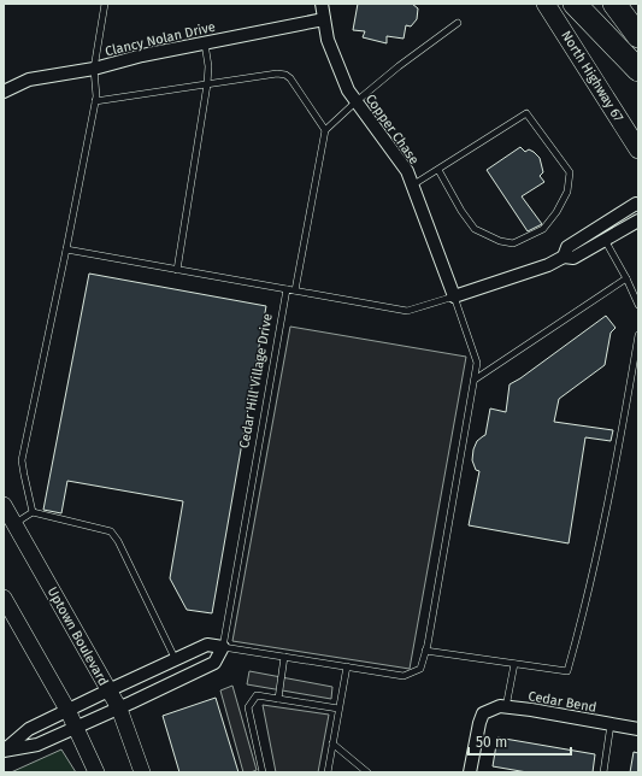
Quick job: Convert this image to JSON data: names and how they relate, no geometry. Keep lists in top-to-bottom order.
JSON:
{
  "streets": {
    "main road": ["North Highway 67"],
    "street": [
      "Clancy Nolan Drive",
      "Copper Chase",
      "Cedar Hill Village Drive",
      "Uptown Boulevard",
      "Cedar Bend"
    ]
  },
  "crossings": [
    ["Clancy Nolan Drive", "Copper Chase"],
    ["Cedar Hill Village Drive", "Uptown Boulevard"]
  ],
  "scale_bar": "50 m"
}
